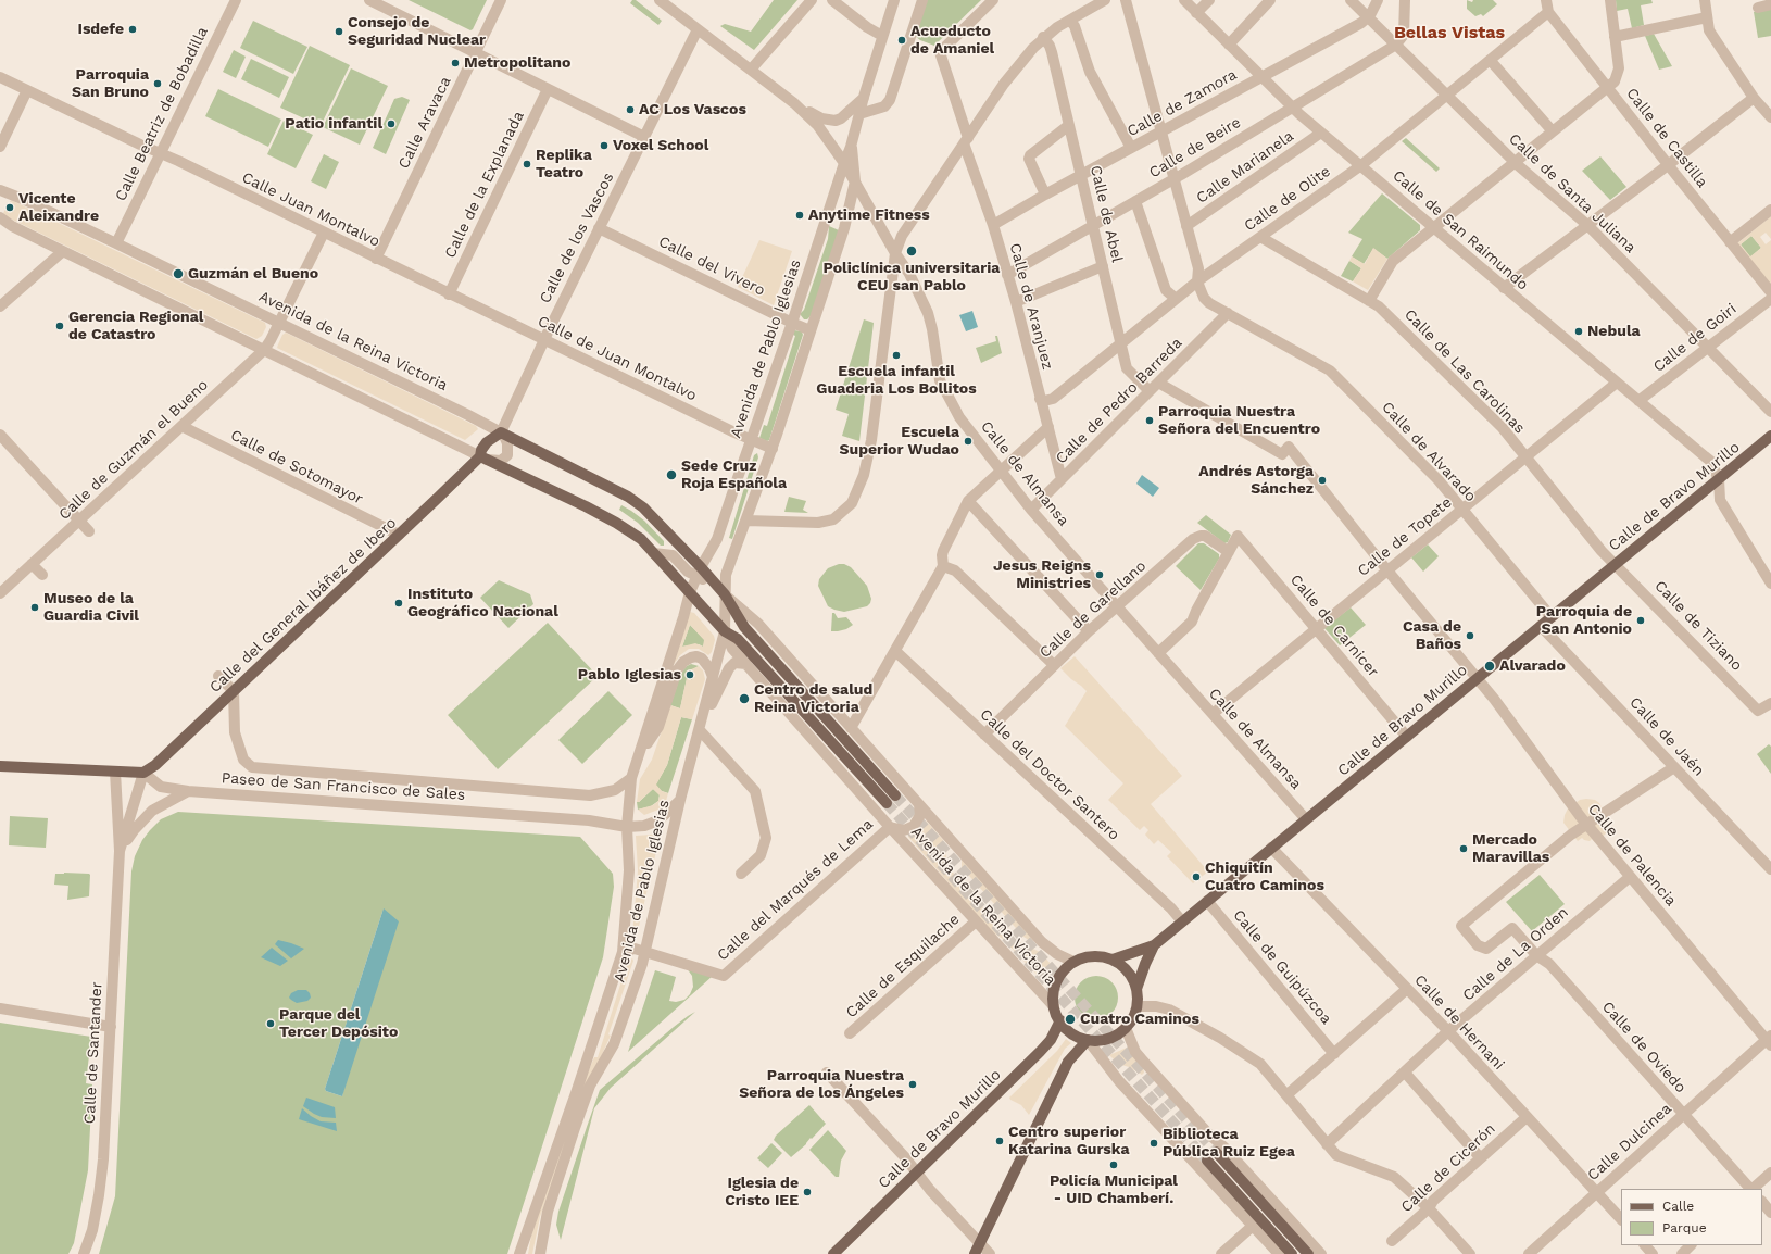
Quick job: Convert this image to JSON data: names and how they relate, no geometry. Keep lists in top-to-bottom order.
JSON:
{
  "streets": {
    "main road": [
      "Calle de los Vascos",
      "Avenida de la Reina Victoria",
      "Calle de Bravo Murillo",
      "Calle del General Ibáñez de Ibero"
    ],
    "street": [
      "Calle de Zamora",
      "Calle Beatriz de Bobadilla",
      "Calle Aravaca",
      "Calle de Castilla",
      "Calle de Beire",
      "Calle Marianela",
      "Calle de la Explanada",
      "Calle de Santa Juliana",
      "Calle de Olite",
      "Calle Juan Montalvo",
      "Calle de Abel",
      "Calle de San Raimundo",
      "Calle del Vivero",
      "Calle de Aranjuez",
      "Calle de Goiri",
      "Avenida de Pablo Iglesias",
      "Calle de Juan Montalvo",
      "Calle de Las Carolinas",
      "Calle de Pedro Barreda",
      "Calle de Guzmán el Bueno",
      "Calle de Alvarado",
      "Calle de Sotomayor",
      "Calle de Almansa",
      "Calle de Topete",
      "Calle de Garellano",
      "Calle de Carnicer",
      "Calle de Tiziano",
      "Calle de Jaén",
      "Calle del Doctor Santero",
      "Paseo de San Francisco de Sales",
      "Calle de Palencia",
      "Calle del Marqués de Lema",
      "Calle de La Orden",
      "Calle de Esquilache",
      "Calle de Guipúzcoa",
      "Calle de Hernani",
      "Calle de Oviedo",
      "Calle de Santander",
      "Calle Dulcinea",
      "Calle de Cicerón"
    ]
  },
  "crossings": [
    ["Calle de Zamora", "Calle de Santa Juliana"],
    ["Calle de Zamora", "Calle de Abel"],
    ["Calle de Zamora", "Calle de San Raimundo"],
    ["Calle de Zamora", "Calle de Aranjuez"],
    ["Calle Beatriz de Bobadilla", "Calle Juan Montalvo"],
    ["Calle Beatriz de Bobadilla", "Avenida de la Reina Victoria"],
    ["Calle Aravaca", "Calle Juan Montalvo"],
    ["Calle de Castilla", "Calle de Olite"],
    ["Calle de Beire", "Calle de Santa Juliana"],
    ["Calle de Beire", "Calle de Abel"],
    ["Calle de Beire", "Calle de San Raimundo"],
    ["Calle de Beire", "Calle de Aranjuez"],
    ["Calle Marianela", "Calle de San Raimundo"],
    ["Calle de la Explanada", "Calle Juan Montalvo"],
    ["Calle de la Explanada", "Calle de Juan Montalvo"],
    ["Calle de Santa Juliana", "Calle de Olite"],
    ["Calle de Santa Juliana", "Calle de Goiri"],
    ["Calle de Olite", "Calle de Abel"],
    ["Calle de Olite", "Calle de San Raimundo"],
    ["Calle de Olite", "Calle de Aranjuez"],
    ["Calle de Olite", "Calle de Las Carolinas"],
    ["Calle de Olite", "Calle de Alvarado"],
    ["Calle Juan Montalvo", "Calle de Juan Montalvo"],
    ["Calle Juan Montalvo", "Calle de Guzmán el Bueno"],
    ["Calle de Abel", "Calle de Pedro Barreda"],
    ["Calle de San Raimundo", "Calle de Goiri"],
    ["Calle de San Raimundo", "Calle de Bravo Murillo"],
    ["Calle de San Raimundo", "Calle de Topete"],
    ["Calle de los Vascos", "Calle del Vivero"],
    ["Calle de los Vascos", "Avenida de la Reina Victoria"],
    ["Calle de los Vascos", "Calle de Juan Montalvo"],
    ["Calle de los Vascos", "Calle de Almansa"],
    ["Calle de los Vascos", "Calle del General Ibáñez de Ibero"],
    ["Calle del Vivero", "Avenida de Pablo Iglesias"],
    ["Calle de Aranjuez", "Calle de Pedro Barreda"],
    ["Avenida de la Reina Victoria", "Avenida de Pablo Iglesias"],
    ["Avenida de la Reina Victoria", "Calle de Guzmán el Bueno"],
    ["Avenida de la Reina Victoria", "Calle de Bravo Murillo"],
    ["Avenida de la Reina Victoria", "Calle del General Ibáñez de Ibero"],
    ["Avenida de la Reina Victoria", "Calle del Marqués de Lema"],
    ["Avenida de la Reina Victoria", "Calle de Esquilache"],
    ["Avenida de Pablo Iglesias", "Calle de Juan Montalvo"],
    ["Avenida de Pablo Iglesias", "Calle de Almansa"],
    ["Avenida de Pablo Iglesias", "Paseo de San Francisco de Sales"],
    ["Avenida de Pablo Iglesias", "Calle del Marqués de Lema"],
    ["Calle de Las Carolinas", "Calle de Bravo Murillo"],
    ["Calle de Las Carolinas", "Calle de Topete"],
    ["Calle de Las Carolinas", "Calle de Tiziano"],
    ["Calle de Pedro Barreda", "Calle de Alvarado"],
    ["Calle de Pedro Barreda", "Calle de Almansa"],
    ["Calle de Pedro Barreda", "Calle de Palencia"],
    ["Calle de Guzmán el Bueno", "Calle de Sotomayor"],
    ["Calle de Alvarado", "Calle de Bravo Murillo"],
    ["Calle de Alvarado", "Calle de Topete"],
    ["Calle de Sotomayor", "Calle del General Ibáñez de Ibero"],
    ["Calle de Almansa", "Calle de Bravo Murillo"],
    ["Calle de Almansa", "Calle de Topete"],
    ["Calle de Almansa", "Calle de Garellano"],
    ["Calle de Bravo Murillo", "Calle de Carnicer"],
    ["Calle de Bravo Murillo", "Calle de Tiziano"],
    ["Calle de Bravo Murillo", "Calle de Jaén"],
    ["Calle de Bravo Murillo", "Calle del Doctor Santero"],
    ["Calle de Bravo Murillo", "Calle de Palencia"],
    ["Calle de Bravo Murillo", "Calle de Guipúzcoa"],
    ["Calle de Bravo Murillo", "Calle de Hernani"],
    ["Calle de Topete", "Calle de Carnicer"],
    ["Calle de Topete", "Calle de Palencia"],
    ["Calle del General Ibáñez de Ibero", "Paseo de San Francisco de Sales"],
    ["Calle del General Ibáñez de Ibero", "Calle de Santander"],
    ["Calle de Garellano", "Calle de Carnicer"],
    ["Calle de Garellano", "Calle del Doctor Santero"],
    ["Paseo de San Francisco de Sales", "Calle de Santander"],
    ["Calle de Palencia", "Calle de La Orden"],
    ["Calle de Palencia", "Calle de Oviedo"],
    ["Calle de Palencia", "Calle Dulcinea"],
    ["Calle de La Orden", "Calle de Hernani"],
    ["Calle de La Orden", "Calle de Oviedo"],
    ["Calle de Hernani", "Calle Dulcinea"],
    ["Calle de Hernani", "Calle de Cicerón"],
    ["Calle de Oviedo", "Calle Dulcinea"]
  ],
  "districts": ["Bellas Vistas"],
  "places": [
    "Isdefe",
    "Consejo de Seguridad Nuclear",
    "Acueducto de Amaniel",
    "Metropolitano",
    "Parroquia San Bruno",
    "AC Los Vascos",
    "Patio infantil",
    "Voxel School",
    "Replika Teatro",
    "Vicente Aleixandre",
    "Anytime Fitness",
    "Policlínica universitaria CEU san Pablo",
    "Guzmán el Bueno",
    "Gerencia Regional de Catastro",
    "Nebula",
    "Escuela infantil Guaderia Los Bollitos",
    "Parroquia Nuestra Señora del Encuentro",
    "Escuela Superior Wudao",
    "Sede Cruz Roja Española",
    "Andrés Astorga Sánchez",
    "Jesus Reigns Ministries",
    "Instituto Geográfico Nacional",
    "Museo de la Guardia Civil",
    "Parroquia de San Antonio",
    "Casa de Baños",
    "Alvarado",
    "Pablo Iglesias",
    "Centro de salud Reina Victoria",
    "Mercado Maravillas",
    "Chiquitín Cuatro Caminos",
    "Cuatro Caminos",
    "Parque del Tercer Depósito",
    "Parroquia Nuestra Señora de los Ángeles",
    "Centro superior Katarina Gurska",
    "Biblioteca Pública Ruiz Egea",
    "Policía Municipal - UID Chamberí.",
    "Iglesia de Cristo IEE"
  ],
  "legend": ["Calle", "Parque"]
}
